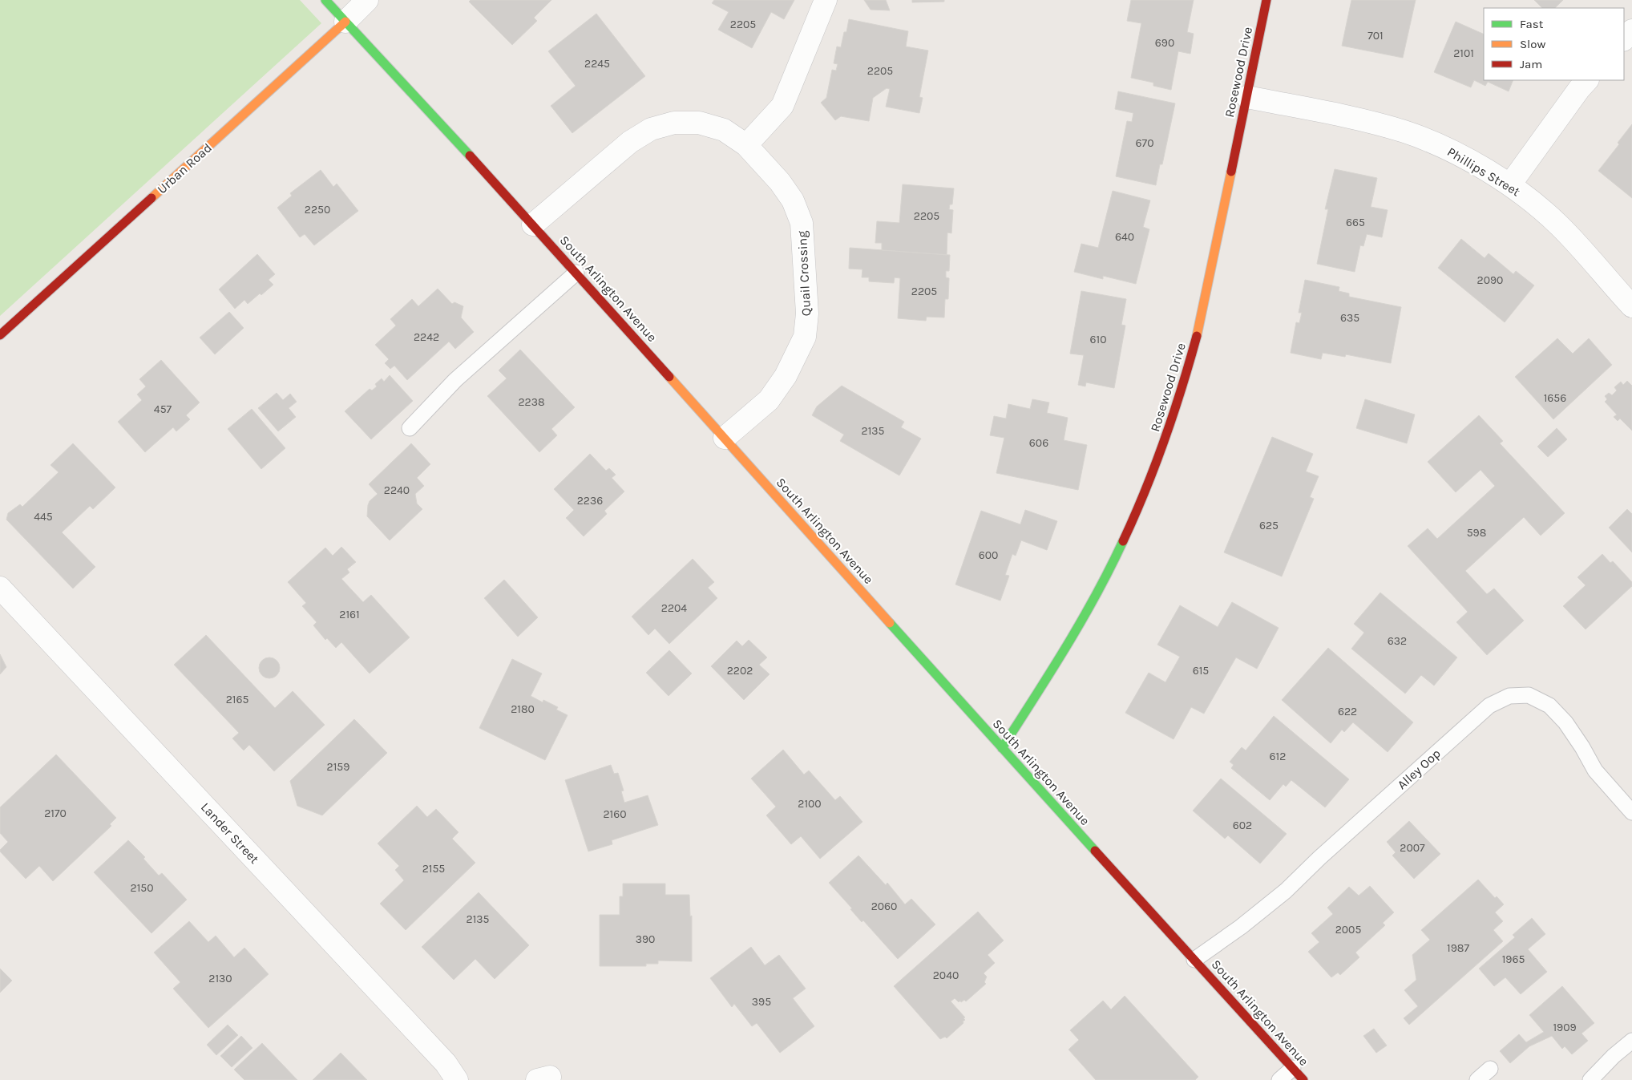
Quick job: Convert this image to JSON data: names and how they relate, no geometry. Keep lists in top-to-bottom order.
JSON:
{
  "streets": {
    "street": [
      "Rosewood Drive",
      "Urban Road",
      "Phillips Street",
      "Quail Crossing",
      "South Arlington Avenue",
      "Lander Street"
    ],
    "lane": ["Alley Oop"]
  },
  "crossings": [
    ["Rosewood Drive", "Phillips Street"],
    ["Rosewood Drive", "South Arlington Avenue"],
    ["Urban Road", "South Arlington Avenue"],
    ["Quail Crossing", "South Arlington Avenue"],
    ["South Arlington Avenue", "Alley Oop"]
  ],
  "house_numbers": [
    "2205",
    "701",
    "690",
    "2101",
    "2245",
    "2205",
    "670",
    "2250",
    "2205",
    "665",
    "640",
    "2090",
    "2205",
    "635",
    "2242",
    "610",
    "1656",
    "2238",
    "457",
    "2135",
    "606",
    "2240",
    "2236",
    "445",
    "625",
    "598",
    "600",
    "2204",
    "2161",
    "632",
    "2202",
    "615",
    "2165",
    "2180",
    "622",
    "612",
    "2159",
    "2100",
    "2170",
    "2160",
    "602",
    "2007",
    "2155",
    "2150",
    "2060",
    "2135",
    "2005",
    "390",
    "1987",
    "1965",
    "2040",
    "2130",
    "395",
    "1909"
  ],
  "legend": ["Fast", "Slow", "Jam"]
}
